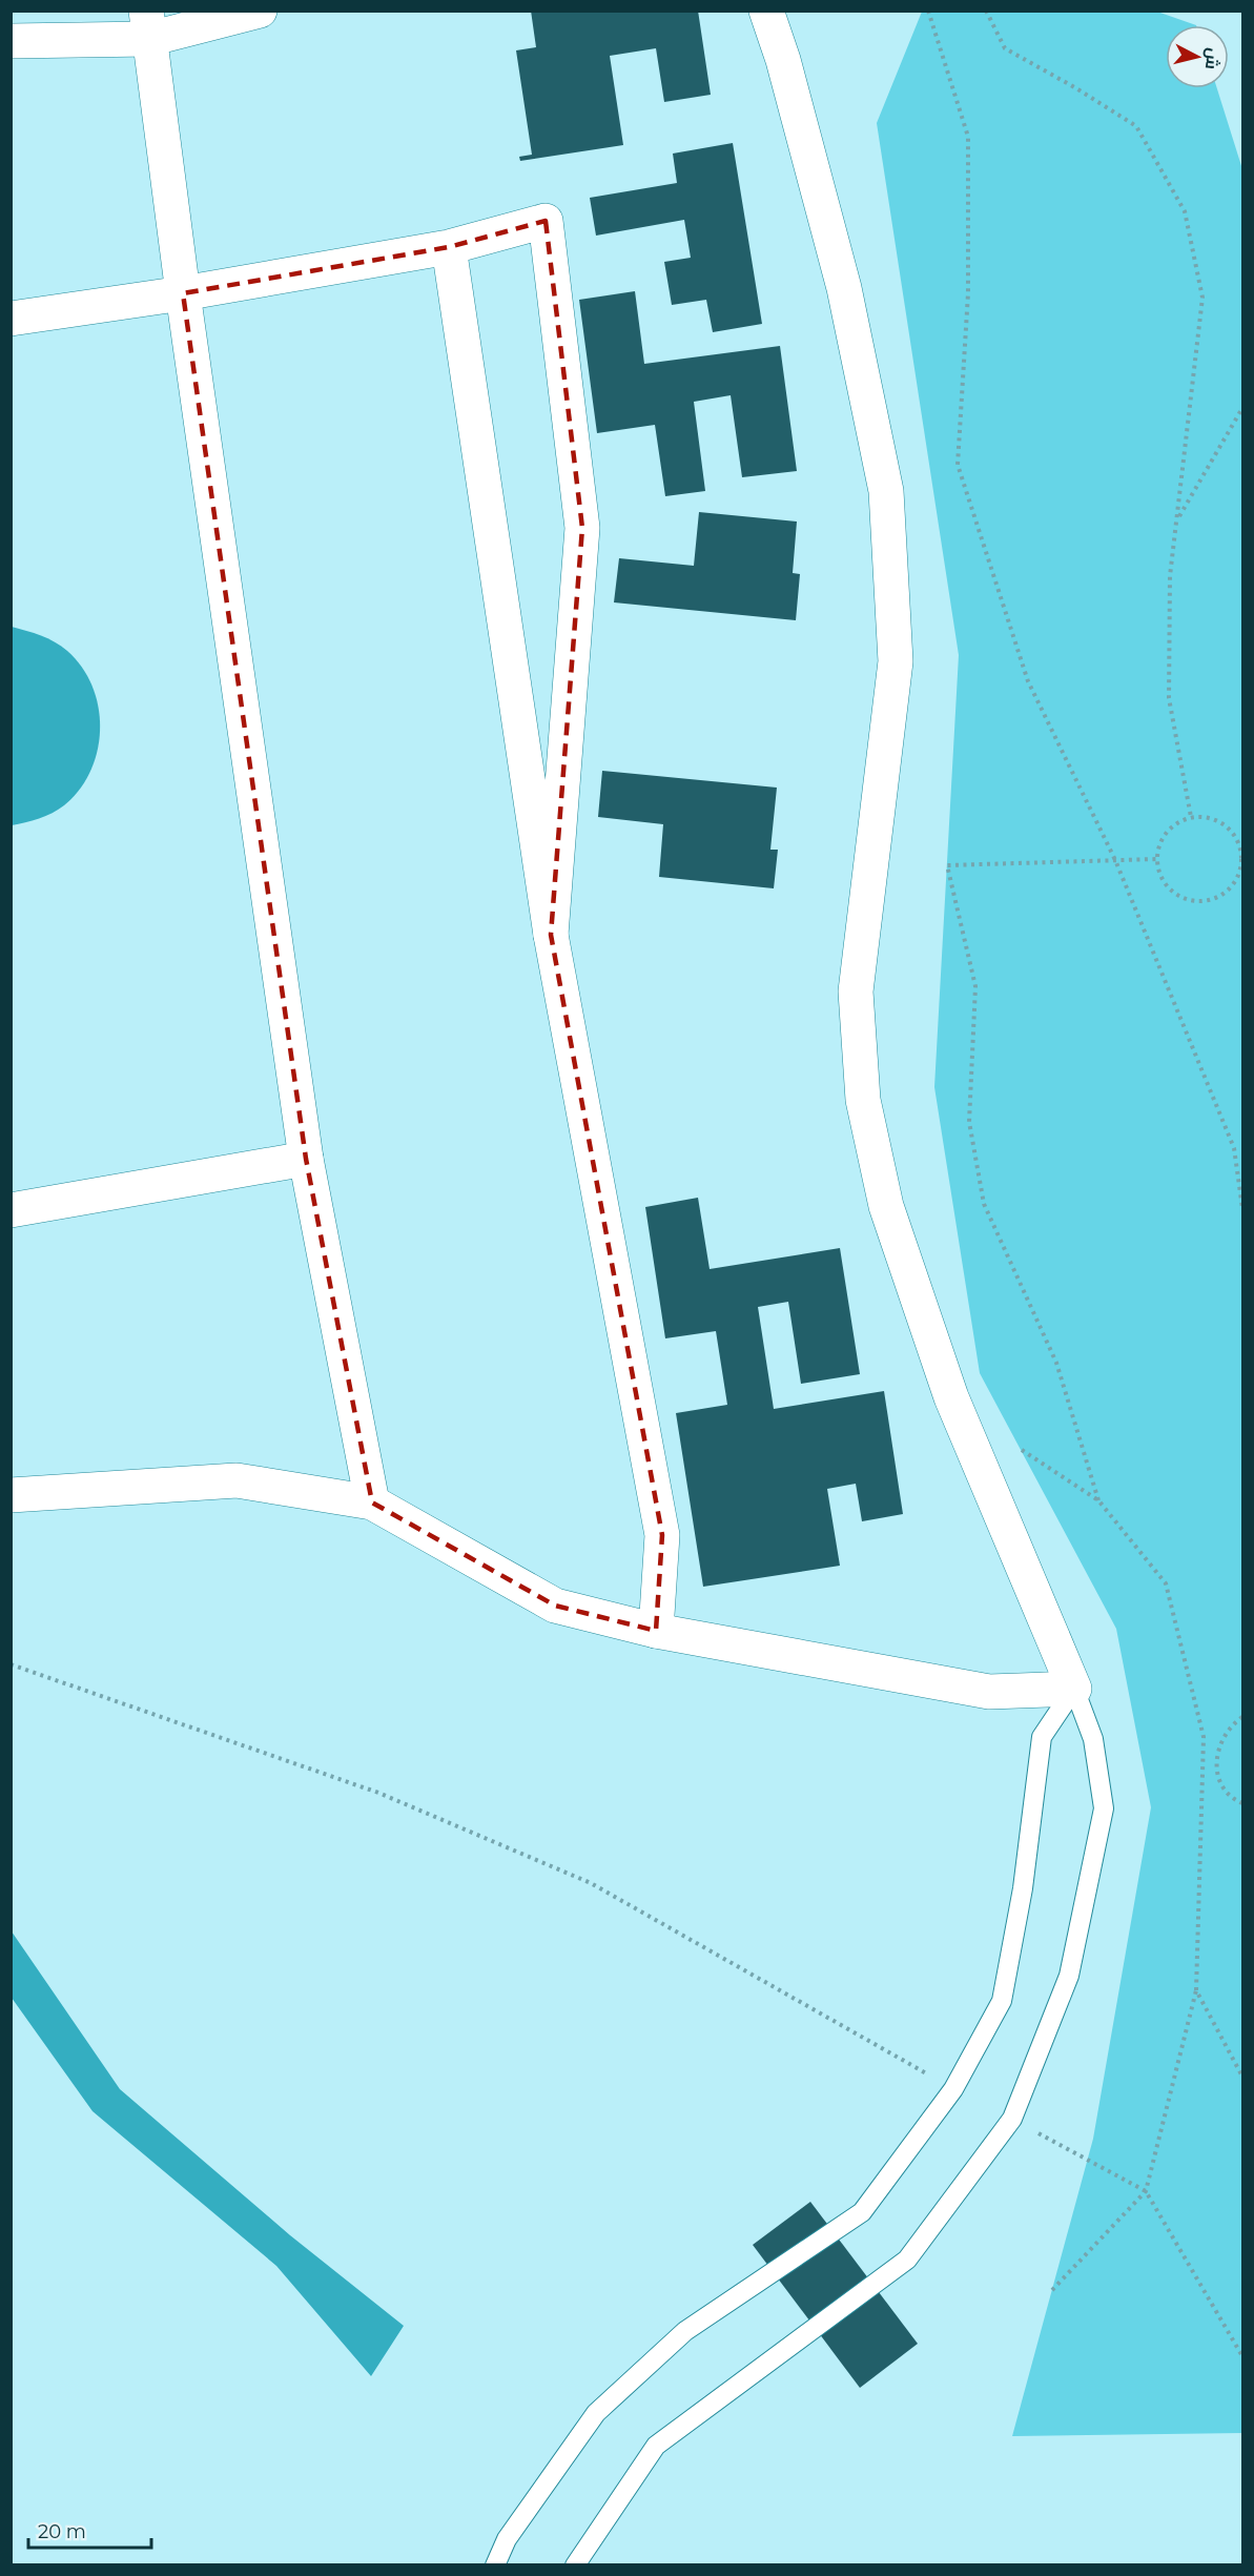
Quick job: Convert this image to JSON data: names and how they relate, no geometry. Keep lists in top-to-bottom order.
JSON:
{
  "scale_bar": "20 m",
  "north": "right"
}
